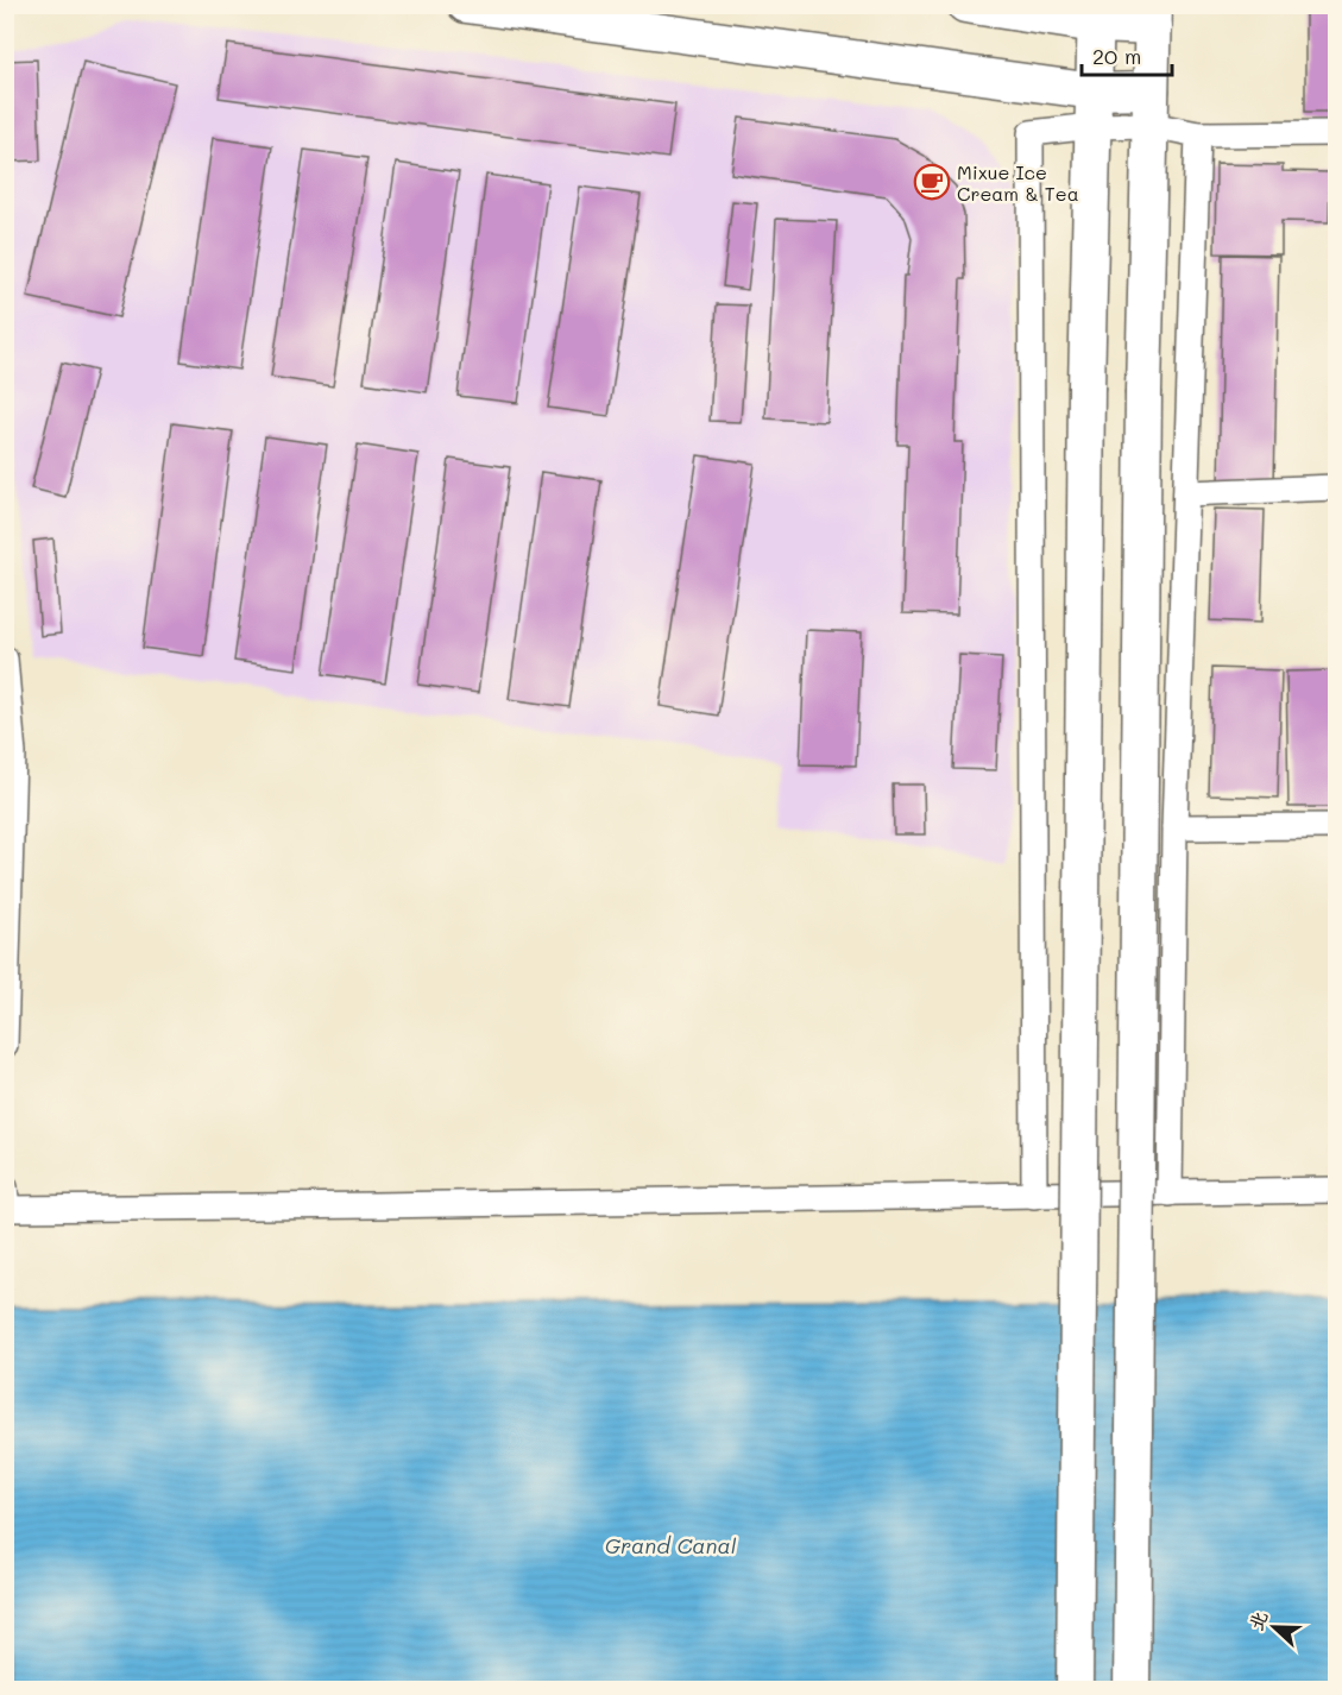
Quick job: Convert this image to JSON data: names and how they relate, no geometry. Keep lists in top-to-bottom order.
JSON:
{
  "water": ["Grand Canal"],
  "places": {
    "cafe": ["Mixue Ice Cream & Tea"]
  },
  "scale_bar": "20 m",
  "north": "left"
}
